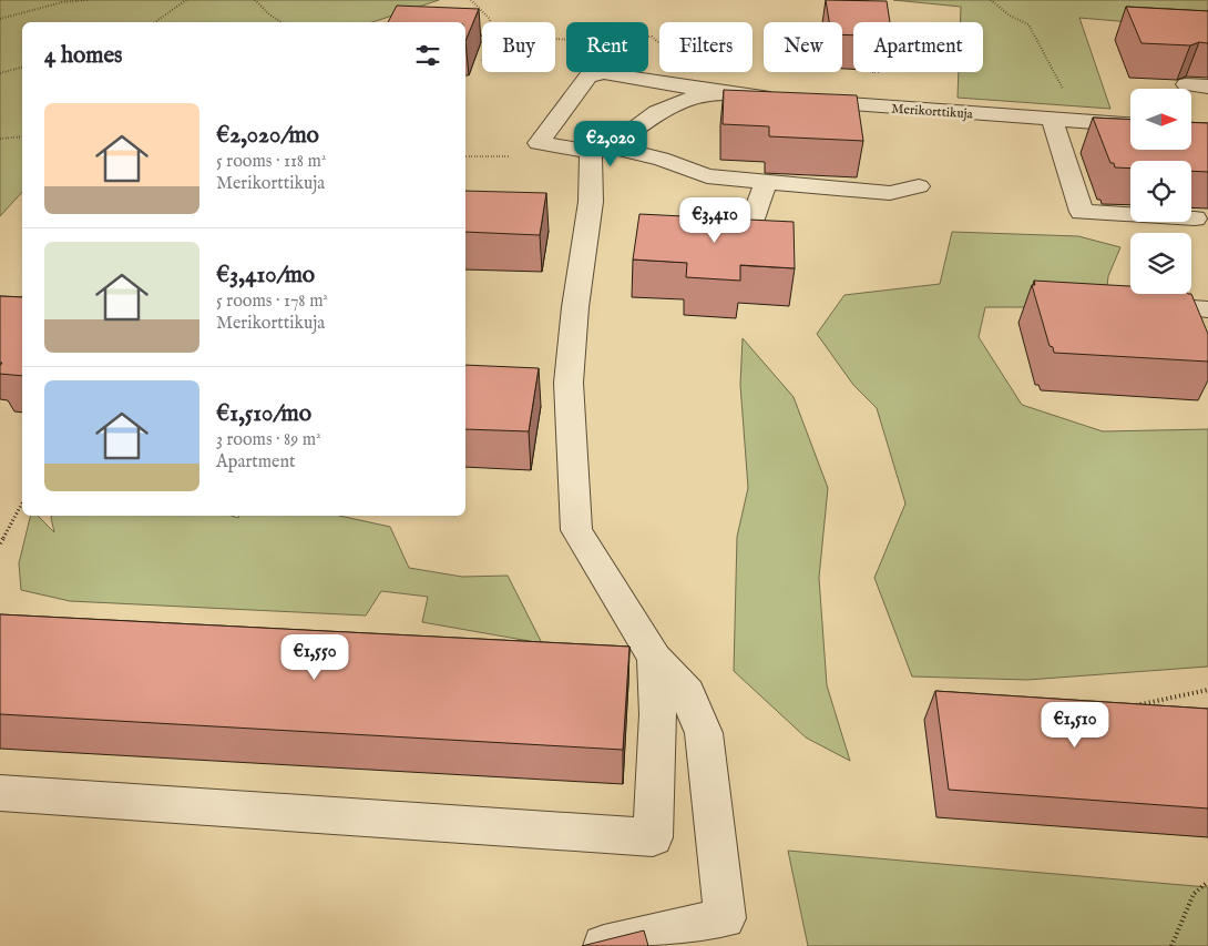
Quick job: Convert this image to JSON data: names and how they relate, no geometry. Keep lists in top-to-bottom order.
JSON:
{
  "streets": {
    "street": ["Merikorttikuja"]
  },
  "north": "right",
  "page": {
    "chip": [
      "Buy",
      "Rent",
      "Filters",
      "New",
      "Apartment"
    ],
    "heading": "4 homes",
    "list": [
      {
        "name": "€2,020/mo",
        "note": "5 rooms · 118 m² · Merikorttikuja"
      },
      {
        "name": "€3,410/mo",
        "note": "5 rooms · 178 m² · Merikorttikuja"
      },
      {
        "name": "€1,510/mo",
        "note": "3 rooms · 89 m² · Apartment"
      }
    ],
    "price": [
      "€2,020",
      "€3,410",
      "€1,550",
      "€1,510"
    ]
  }
}
